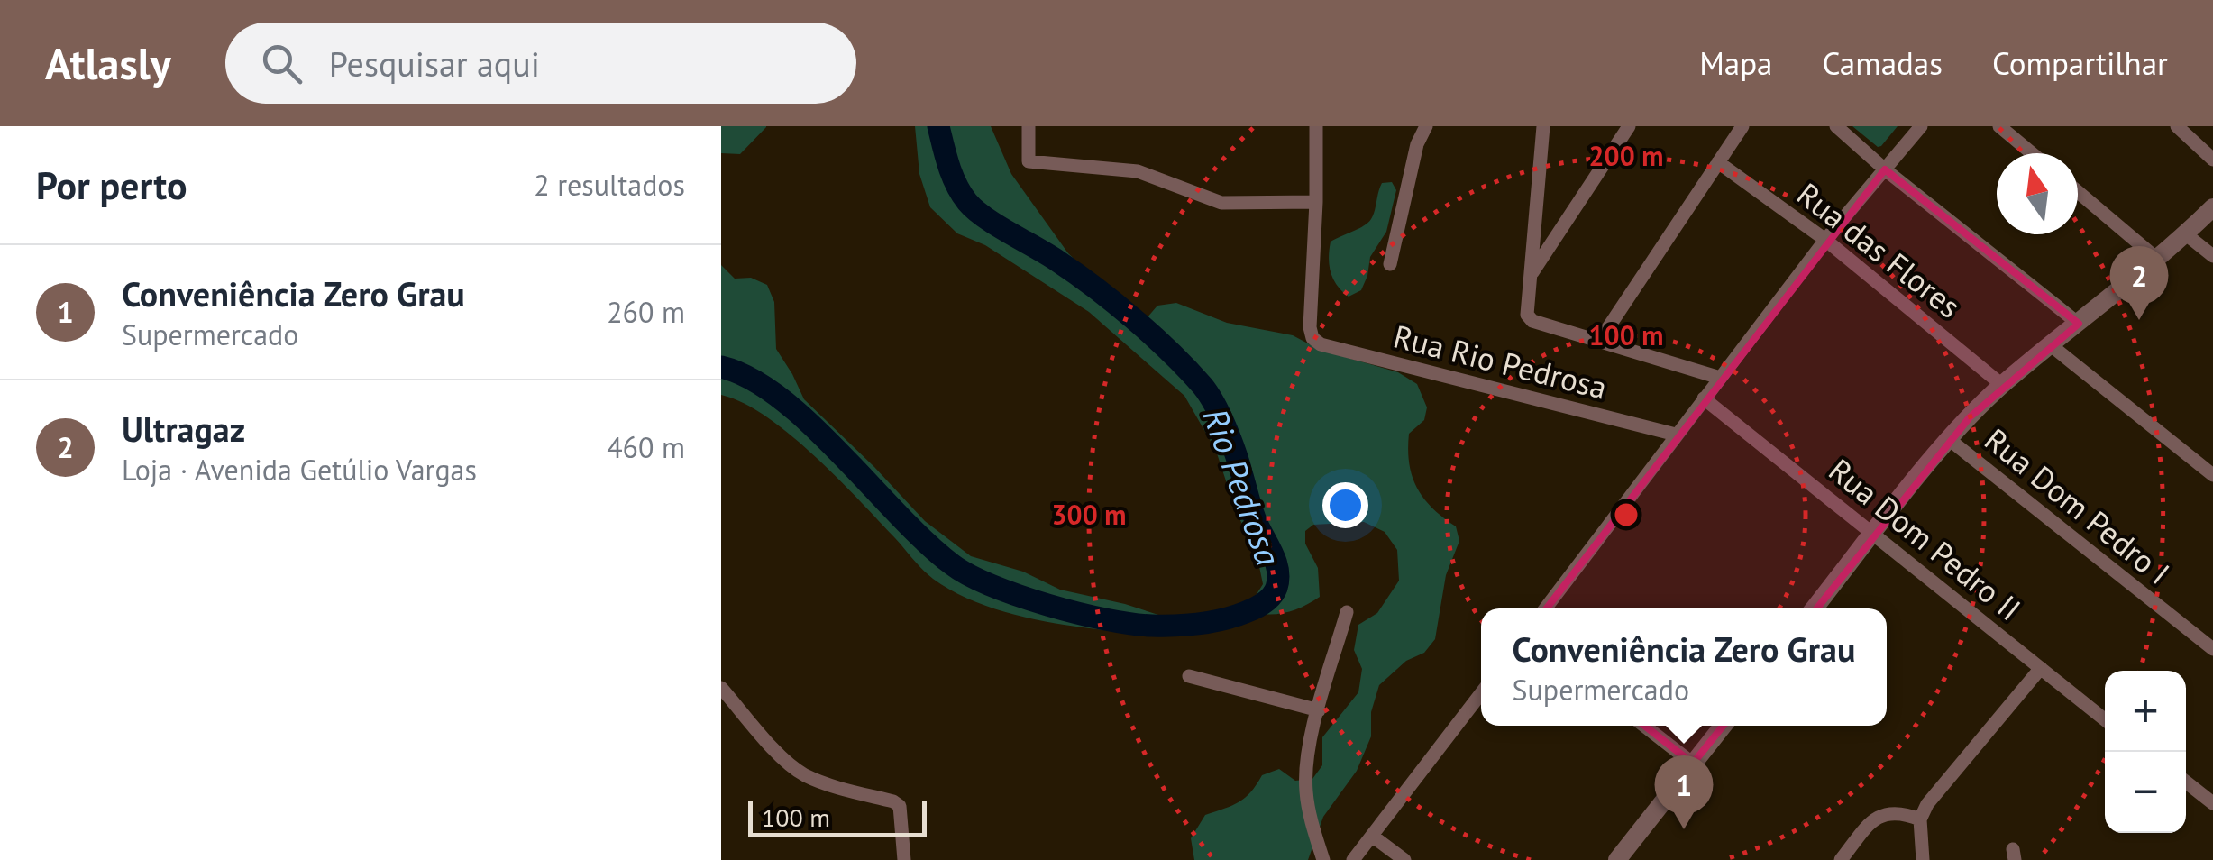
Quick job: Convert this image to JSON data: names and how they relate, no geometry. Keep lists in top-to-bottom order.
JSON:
{
  "streets": {
    "street": [
      "Rua das Flores",
      "Rua Rio Pedrosa",
      "Rua Dom Pedro I",
      "Rua Dom Pedro II"
    ]
  },
  "water": ["Rio Pedrosa"],
  "scale_bar": "100 m",
  "north": "top",
  "page": {
    "header": "Atlasly",
    "search": "Pesquisar aqui",
    "nav": ["Mapa", "Camadas", "Compartilhar"],
    "heading": ["Por perto", "2 resultados"],
    "list": [
      {
        "mark": "1",
        "name": "Conveniência Zero Grau",
        "note": "Supermercado",
        "value": "260 m"
      },
      {
        "mark": "2",
        "name": "Ultragaz",
        "note": "Loja · Avenida Getúlio Vargas",
        "value": "460 m"
      }
    ],
    "pins": ["2", "1"],
    "popup": ["Conveniência Zero Grau", "Supermercado"],
    "map_buttons": ["+", "−"],
    "scale": "100 m"
  },
  "rings": ["200 m", "100 m", "300 m"]
}
